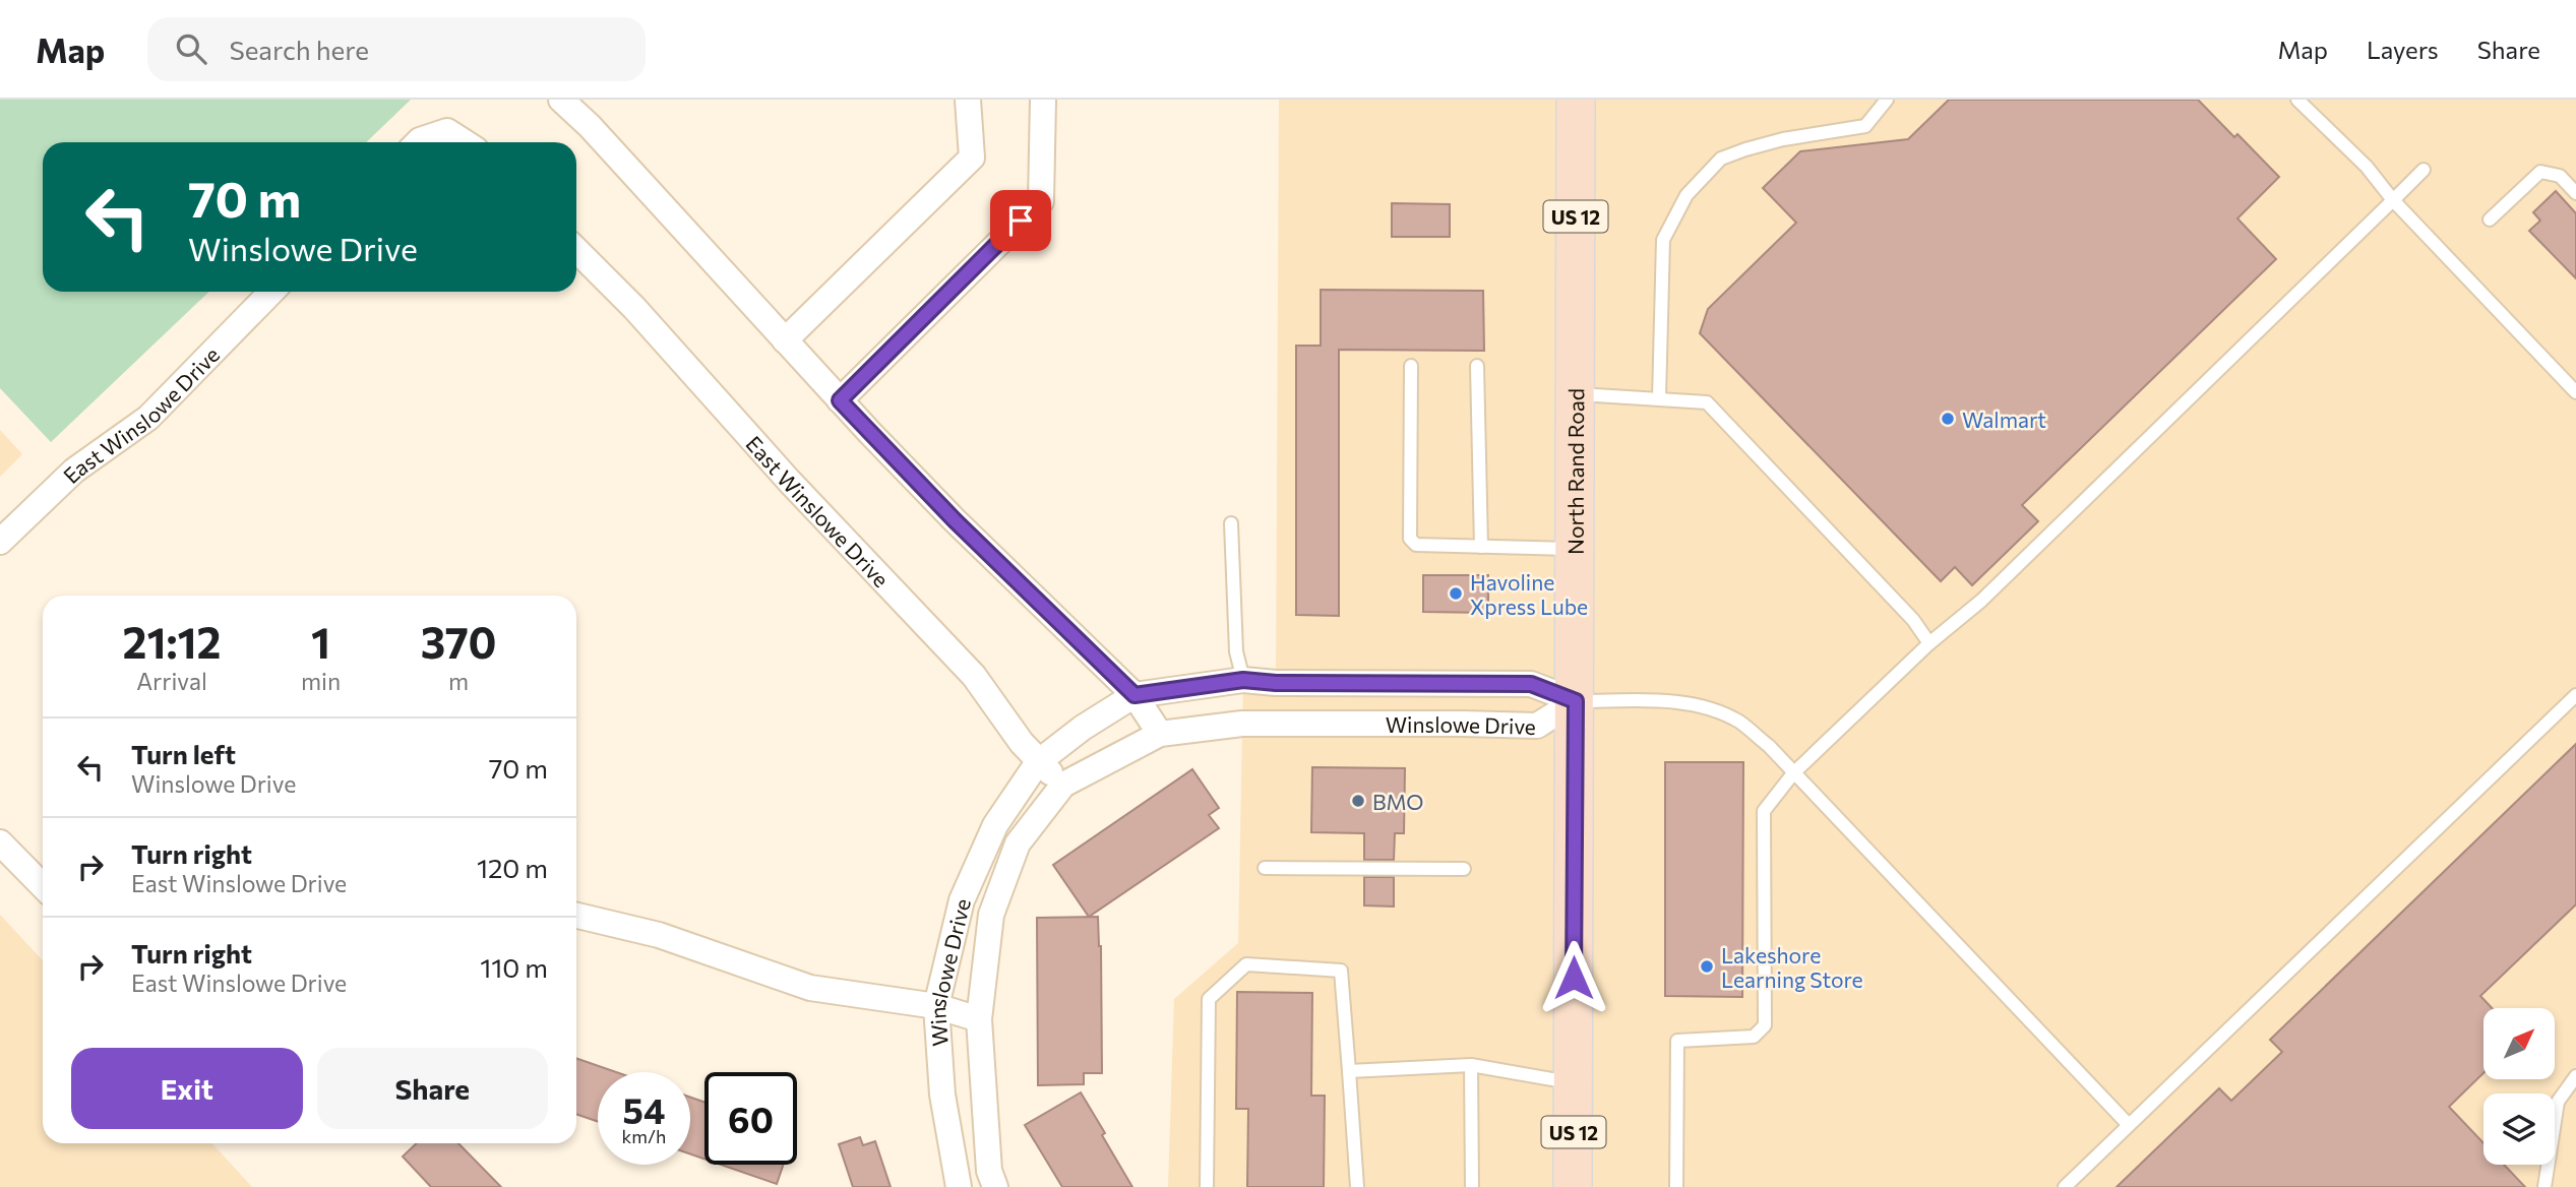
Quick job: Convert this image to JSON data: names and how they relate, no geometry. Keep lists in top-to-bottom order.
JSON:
{
  "streets": {
    "main road": ["US 12", "North Rand Road"],
    "street": ["East Winslowe Drive", "Winslowe Drive"]
  },
  "crossings": [
    ["East Winslowe Drive", "Winslowe Drive"],
    ["North Rand Road", "Winslowe Drive"]
  ],
  "places": [
    "Walmart",
    "Havoline Xpress Lube",
    "BMO",
    "Lakeshore Learning Store"
  ],
  "north": "top right",
  "page": {
    "header": "Map",
    "search": "Search here",
    "nav": ["Map", "Layers", "Share"],
    "turn": ["70 m", "Winslowe Drive"],
    "eta": [
      "21:12",
      "Arrival",
      "1",
      "min",
      "370",
      "m"
    ],
    "list": [
      {
        "name": "Turn left",
        "note": "Winslowe Drive",
        "value": "70 m"
      },
      {
        "name": "Turn right",
        "note": "East Winslowe Drive",
        "value": "120 m"
      },
      {
        "name": "Turn right",
        "note": "East Winslowe Drive",
        "value": "110 m"
      }
    ],
    "buttons": ["Exit", "Share"],
    "speed": "54 km/h",
    "limit": "60"
  }
}
